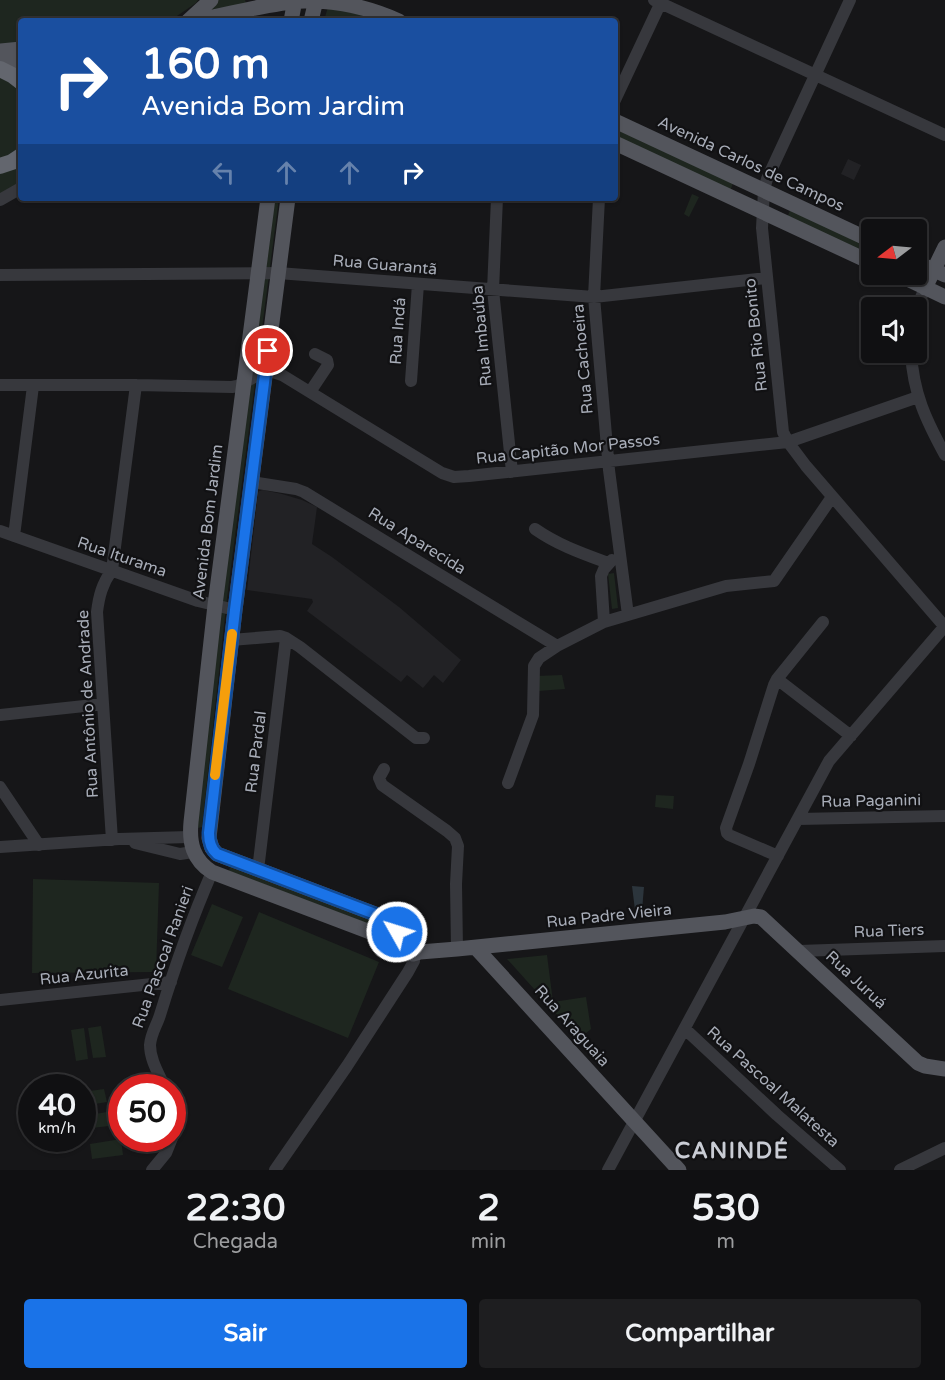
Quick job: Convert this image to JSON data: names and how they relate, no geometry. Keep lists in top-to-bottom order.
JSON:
{
  "streets": {
    "main road": [
      "Avenida Carlos de Campos",
      "Avenida Bom Jardim",
      "Rua Padre Vieira",
      "Rua Juruá",
      "Rua Araguaia"
    ],
    "street": [
      "Rua Guarantã",
      "Rua Indá",
      "Rua Rio Bonito",
      "Rua Imbaúba",
      "Rua Cachoeira",
      "Rua Capitão Mor Passos",
      "Rua Aparecida",
      "Rua Iturama",
      "Rua Antônio de Andrade",
      "Rua Pardal",
      "Rua Paganini",
      "Rua Tiers",
      "Rua Pascoal Ranieri",
      "Rua Azurita",
      "Rua Pascoal Malatesta"
    ]
  },
  "crossings": [
    ["Avenida Carlos de Campos", "Rua Rio Bonito"],
    ["Rua Guarantã", "Rua Indá"],
    ["Rua Guarantã", "Rua Rio Bonito"],
    ["Rua Guarantã", "Rua Imbaúba"],
    ["Rua Guarantã", "Rua Cachoeira"],
    ["Rua Guarantã", "Avenida Bom Jardim"],
    ["Rua Rio Bonito", "Rua Capitão Mor Passos"],
    ["Rua Imbaúba", "Rua Capitão Mor Passos"],
    ["Rua Cachoeira", "Rua Capitão Mor Passos"],
    ["Avenida Bom Jardim", "Rua Iturama"],
    ["Rua Iturama", "Rua Antônio de Andrade"],
    ["Rua Padre Vieira", "Rua Juruá"],
    ["Rua Padre Vieira", "Rua Araguaia"],
    ["Rua Tiers", "Rua Juruá"],
    ["Rua Pascoal Ranieri", "Rua Azurita"]
  ],
  "districts": ["CANINDÉ"],
  "north": "left",
  "page": {
    "turn": ["160 m", "Avenida Bom Jardim"],
    "speed": "40 km/h",
    "limit": "50",
    "eta": [
      "22:30",
      "Chegada",
      "2",
      "min",
      "530",
      "m"
    ],
    "buttons": ["Sair", "Compartilhar"]
  }
}
